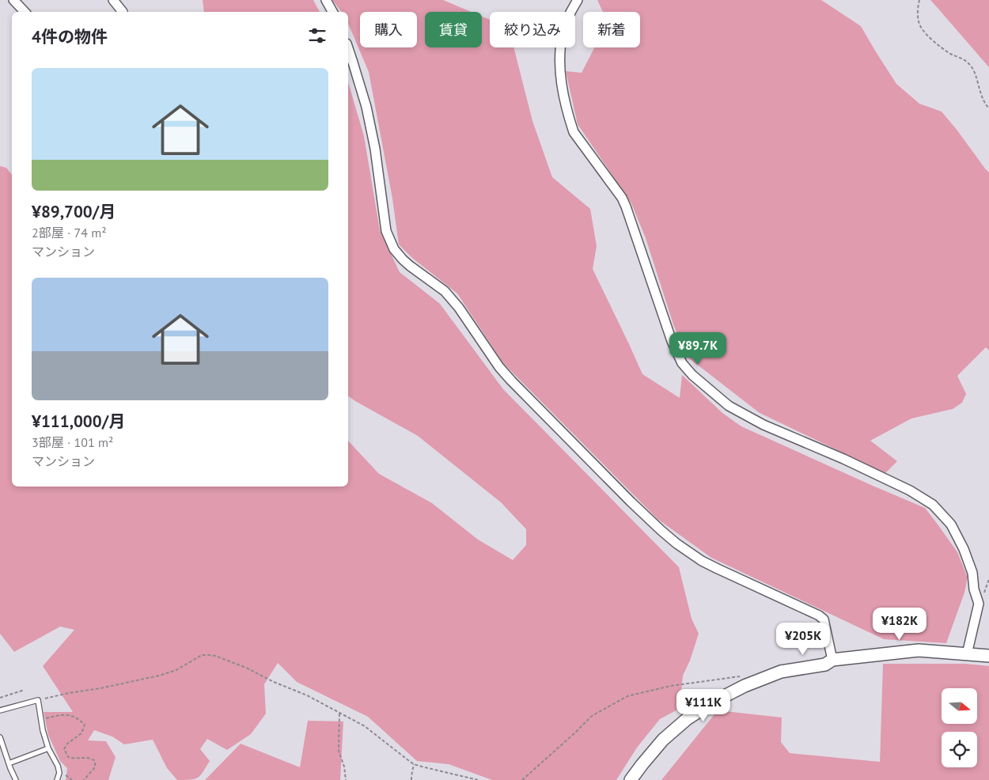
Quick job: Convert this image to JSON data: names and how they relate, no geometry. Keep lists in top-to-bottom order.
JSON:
{
  "north": "right",
  "page": {
    "chip": [
      "購入",
      "賃貸",
      "絞り込み",
      "新着"
    ],
    "heading": "4件の物件",
    "list": [
      {
        "name": "¥89,700/月",
        "note": "2部屋 · 74 m² · マンション"
      },
      {
        "name": "¥111,000/月",
        "note": "3部屋 · 101 m² · マンション"
      }
    ],
    "price": [
      "¥89.7K",
      "¥182K",
      "¥205K",
      "¥111K"
    ]
  }
}
